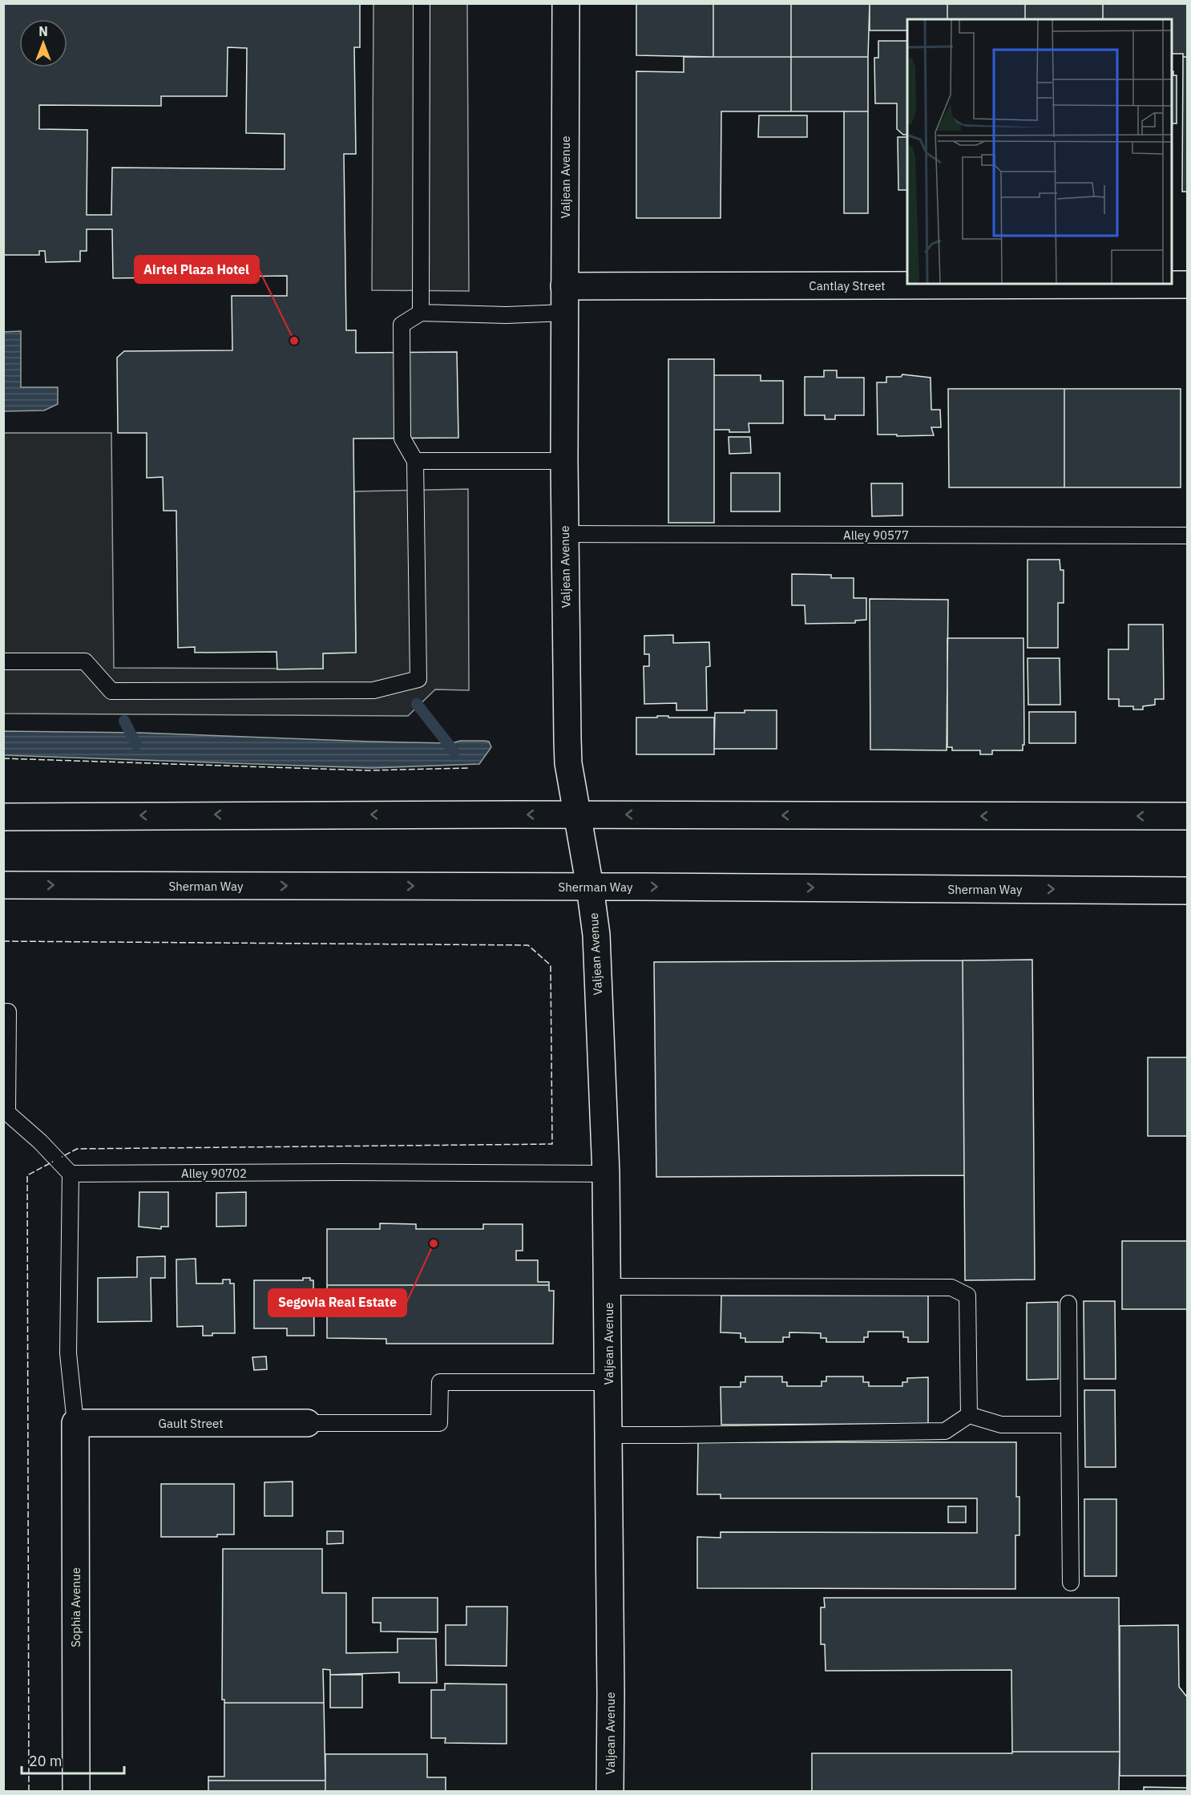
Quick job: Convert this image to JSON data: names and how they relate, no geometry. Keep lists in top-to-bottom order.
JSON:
{
  "streets": {
    "main road": [
      "Valjean Avenue",
      "Cantlay Street",
      "Sherman Way",
      "Gault Street",
      "Sophia Avenue"
    ],
    "lane": ["Alley 90577", "Alley 90702"]
  },
  "crossings": [
    ["Valjean Avenue", "Cantlay Street"],
    ["Valjean Avenue", "Alley 90577"],
    ["Valjean Avenue", "Sherman Way"],
    ["Valjean Avenue", "Alley 90702"],
    ["Gault Street", "Sophia Avenue"]
  ],
  "places": ["Airtel Plaza Hotel", "Segovia Real Estate"],
  "scale_bar": "20 m",
  "north": "top"
}
